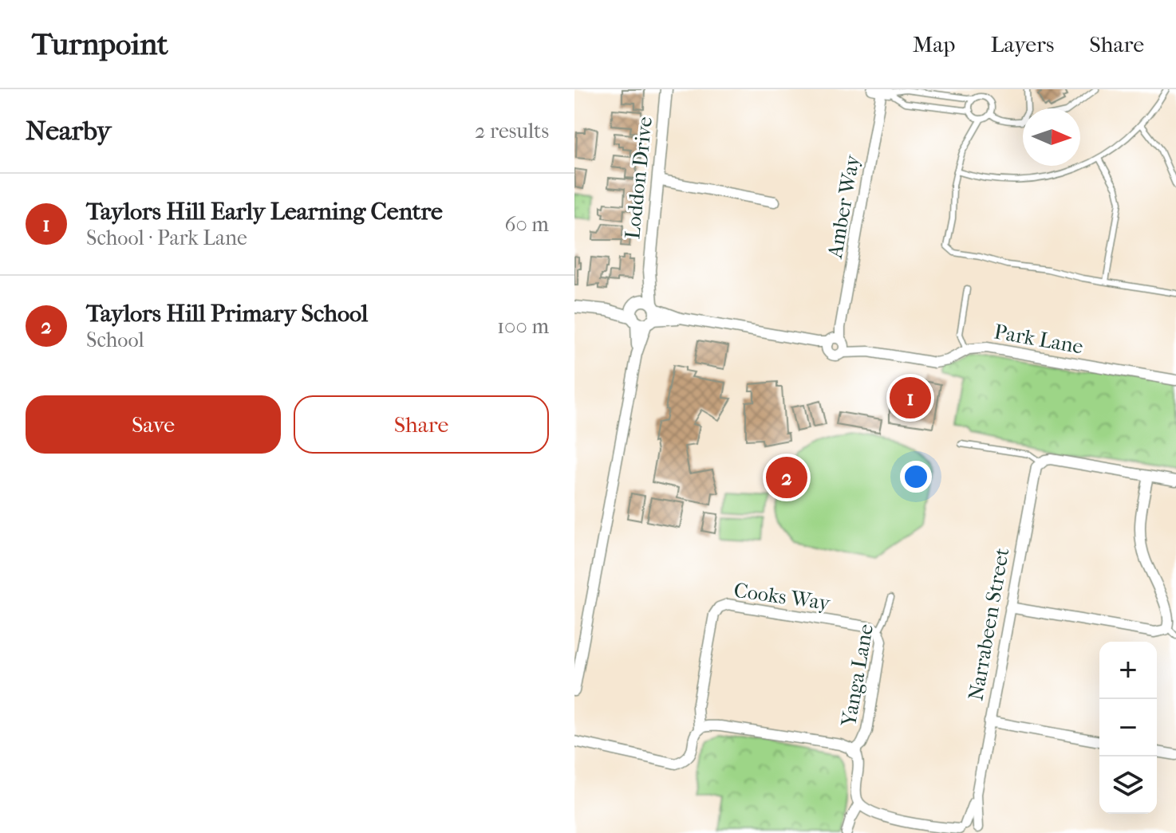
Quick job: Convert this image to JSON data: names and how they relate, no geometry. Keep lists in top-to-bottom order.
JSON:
{
  "streets": {
    "street": [
      "Loddon Drive",
      "Amber Way",
      "Park Lane",
      "Cooks Way",
      "Narrabeen Street",
      "Yanga Lane"
    ]
  },
  "crossings": [
    ["Loddon Drive", "Park Lane"],
    ["Amber Way", "Park Lane"],
    ["Cooks Way", "Yanga Lane"]
  ],
  "north": "right",
  "page": {
    "header": "Turnpoint",
    "nav": ["Map", "Layers", "Share"],
    "heading": ["Nearby", "2 results"],
    "list": [
      {
        "mark": "1",
        "name": "Taylors Hill Early Learning Centre",
        "note": "School · Park Lane",
        "value": "60 m"
      },
      {
        "mark": "2",
        "name": "Taylors Hill Primary School",
        "note": "School",
        "value": "100 m"
      }
    ],
    "pins": ["1", "2"],
    "buttons": ["Save", "Share"],
    "map_buttons": ["+", "−"]
  }
}
